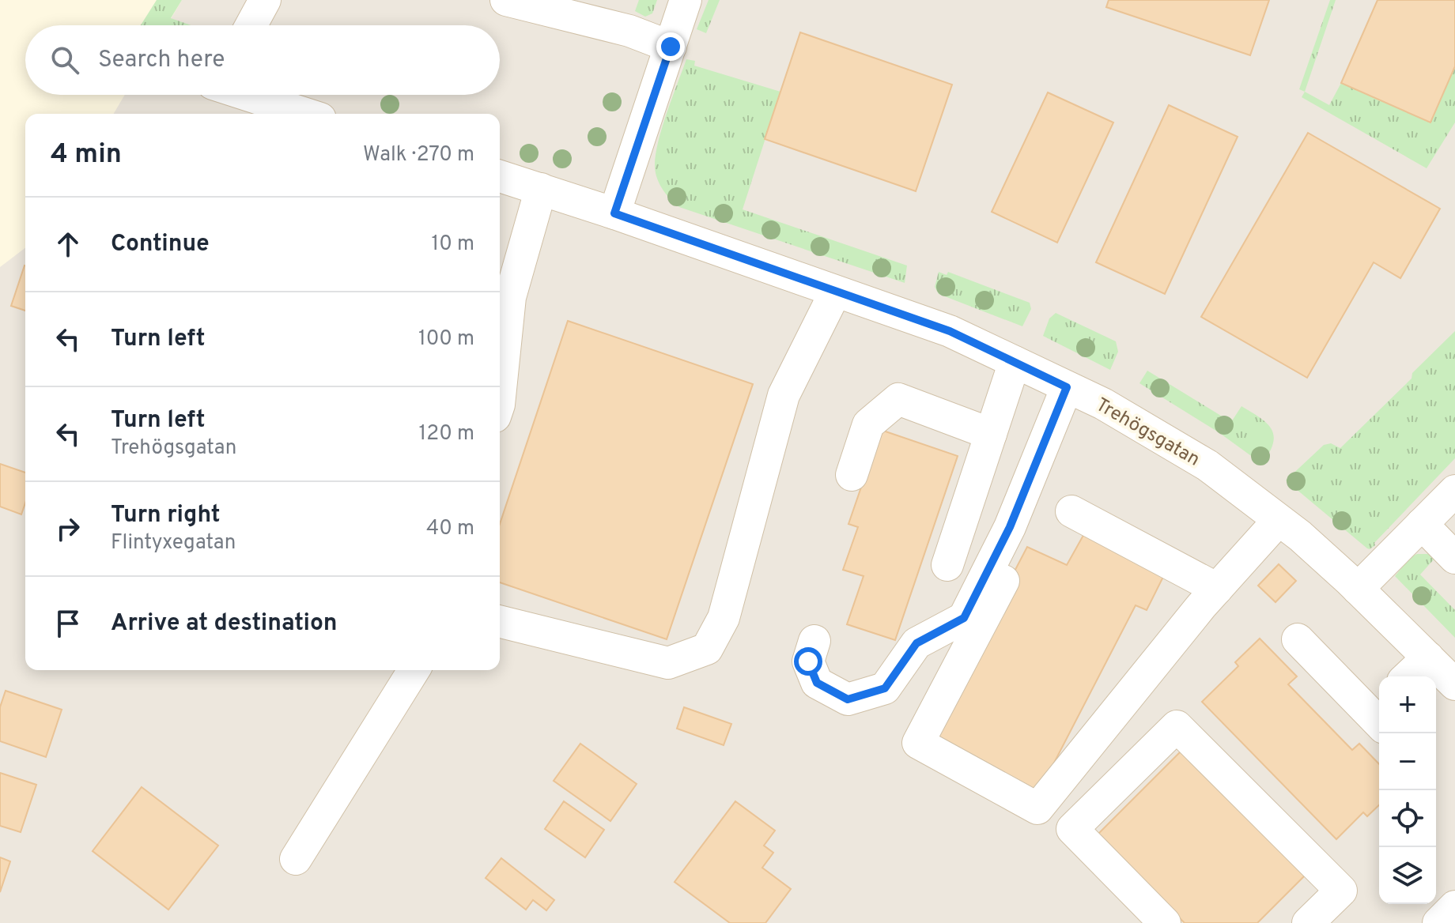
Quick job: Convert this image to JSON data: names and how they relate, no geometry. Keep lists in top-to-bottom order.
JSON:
{
  "streets": {
    "street": ["Trehögsgatan"]
  },
  "page": {
    "search": "Search here",
    "heading": ["4 min", "Walk · 270 m"],
    "list": [
      ["Continue", "10 m"],
      ["Turn left", "100 m"],
      ["Turn left", "Trehögsgatan", "120 m"],
      ["Turn right", "Flintyxegatan", "40 m"],
      "Arrive at destination"
    ],
    "map_buttons": ["+", "−"]
  }
}
